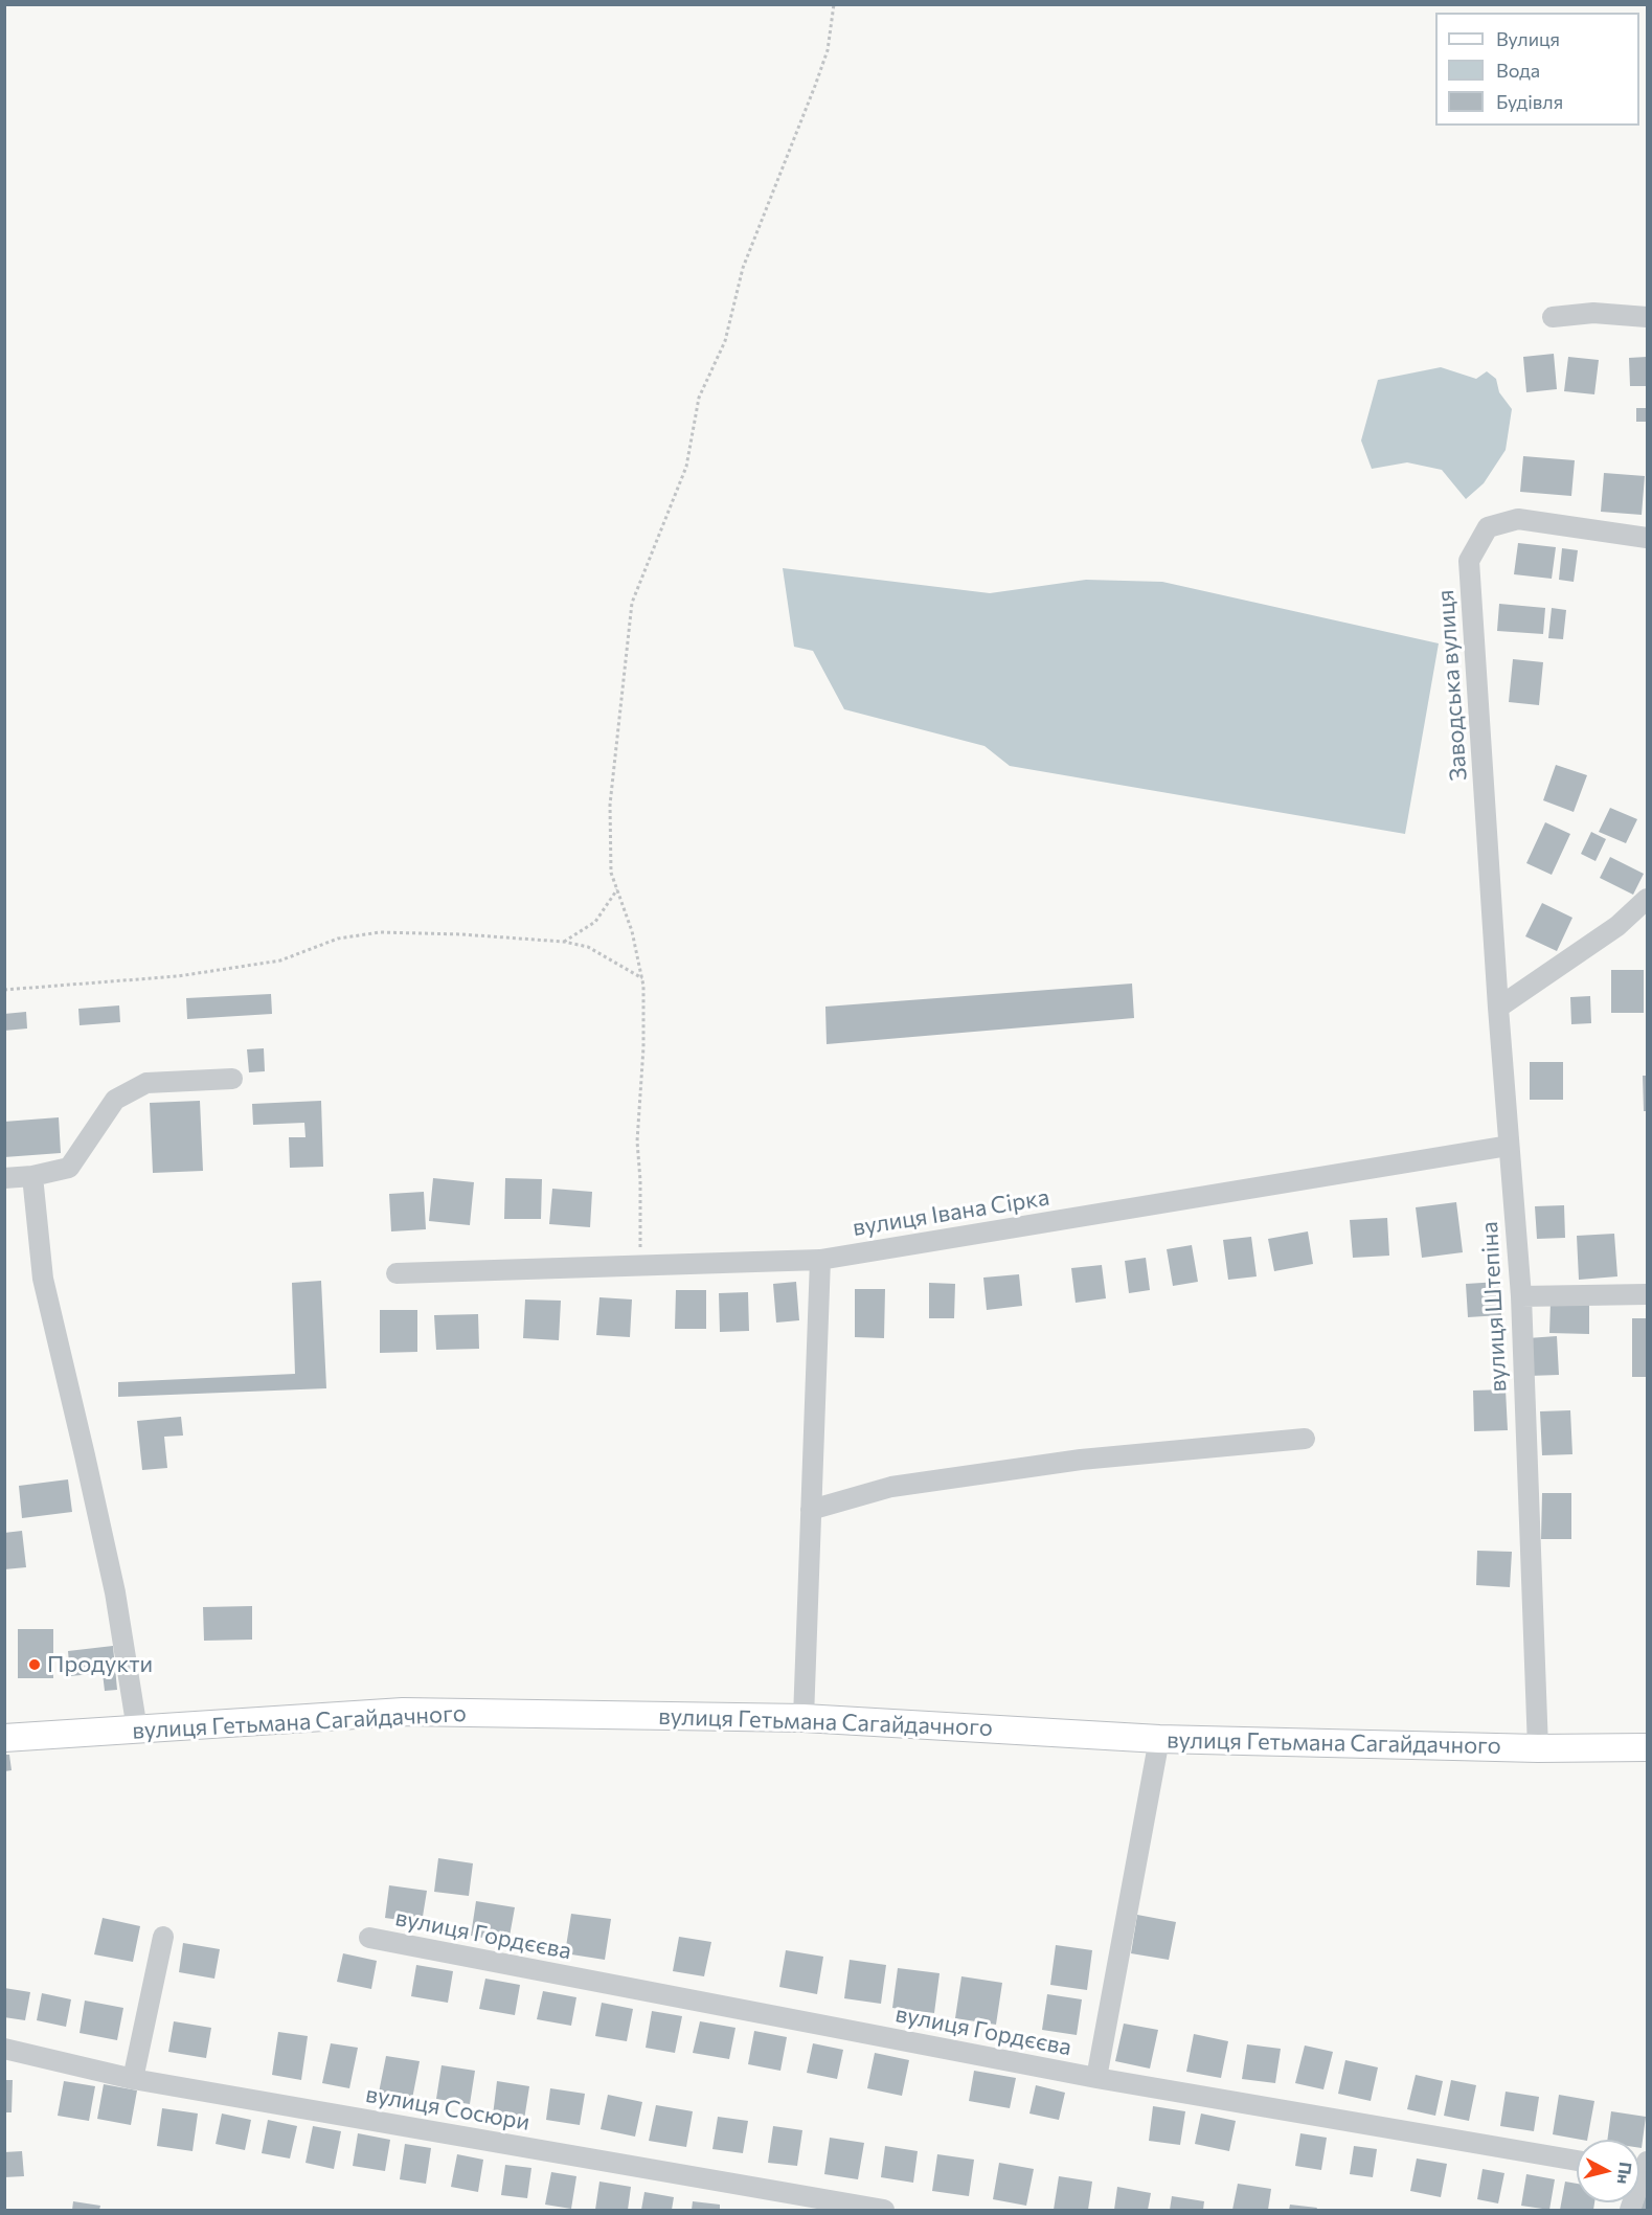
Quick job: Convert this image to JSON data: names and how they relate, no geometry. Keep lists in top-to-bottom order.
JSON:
{
  "streets": {
    "main road": ["вулиця Гетьмана Сагайдачного"],
    "street": [
      "Заводська вулиця",
      "вулиця Івана Сірка",
      "вулиця Штепіна",
      "вулиця Гордєєва",
      "вулиця Сосюри"
    ]
  },
  "crossings": [
    ["Заводська вулиця", "вулиця Штепіна"],
    ["вулиця Івана Сірка", "вулиця Штепіна"],
    ["вулиця Штепіна", "вулиця Гетьмана Сагайдачного"]
  ],
  "places": ["Продукти"],
  "legend": ["Вулиця", "Вода", "Будівля"],
  "north": "right"
}
